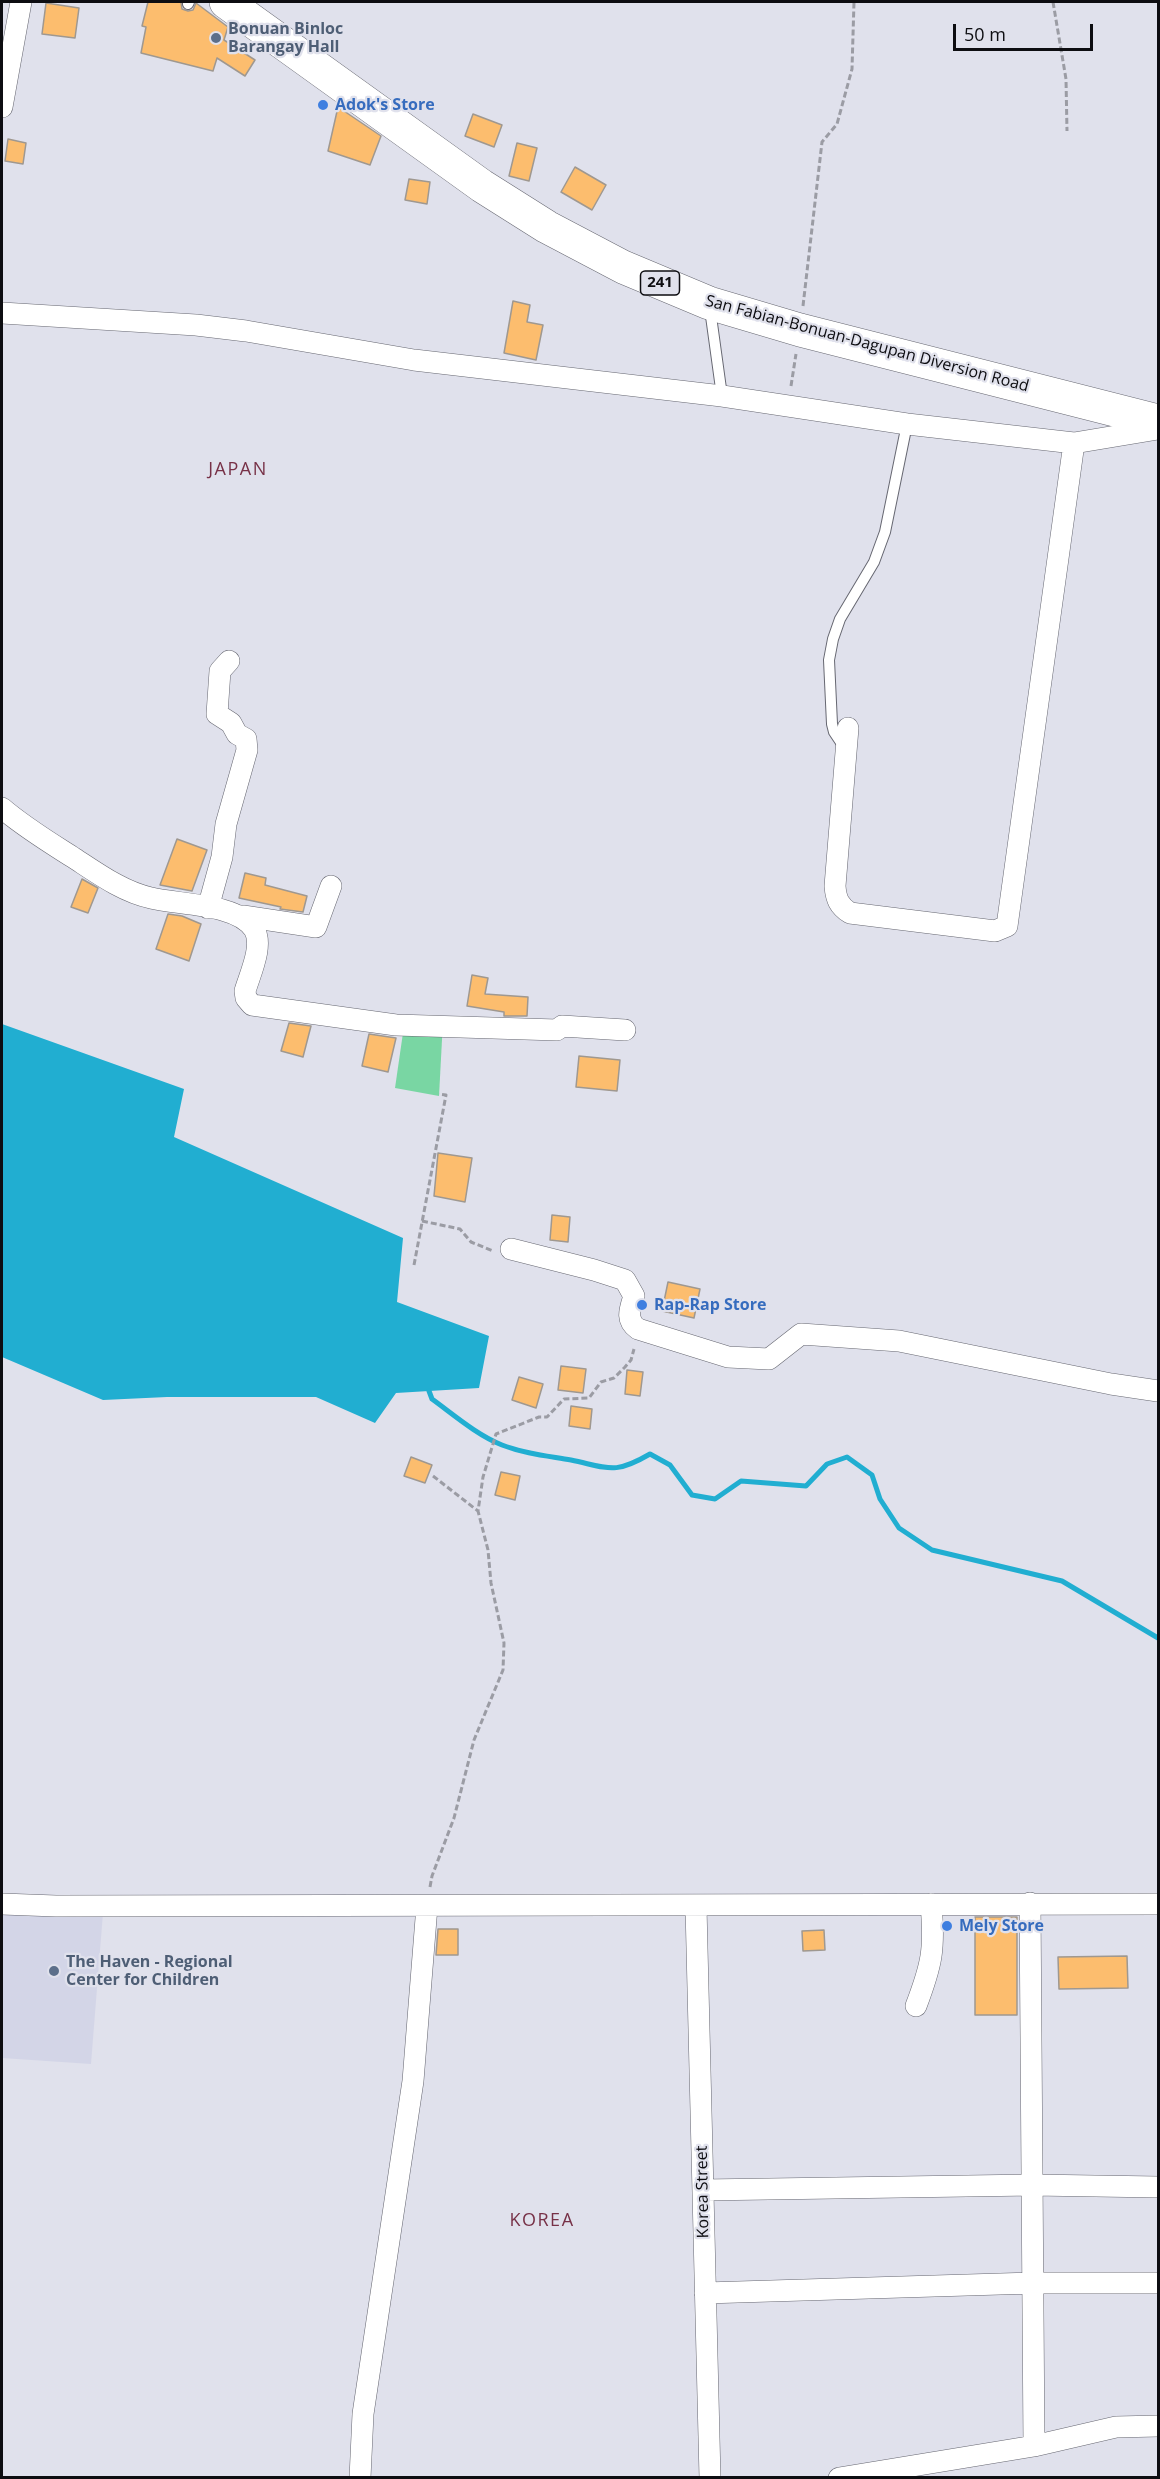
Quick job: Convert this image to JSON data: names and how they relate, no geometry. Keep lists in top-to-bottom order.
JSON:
{
  "streets": {
    "main road": ["241", "San Fabian-Bonuan-Dagupan Diversion Road"],
    "street": ["Korea Street"]
  },
  "districts": ["JAPAN", "KOREA"],
  "places": [
    "Bonuan Binloc Barangay Hall",
    "Adok's Store",
    "Rap-Rap Store",
    "Mely Store",
    "The Haven - Regional Center for Children"
  ],
  "scale_bar": "50 m"
}
